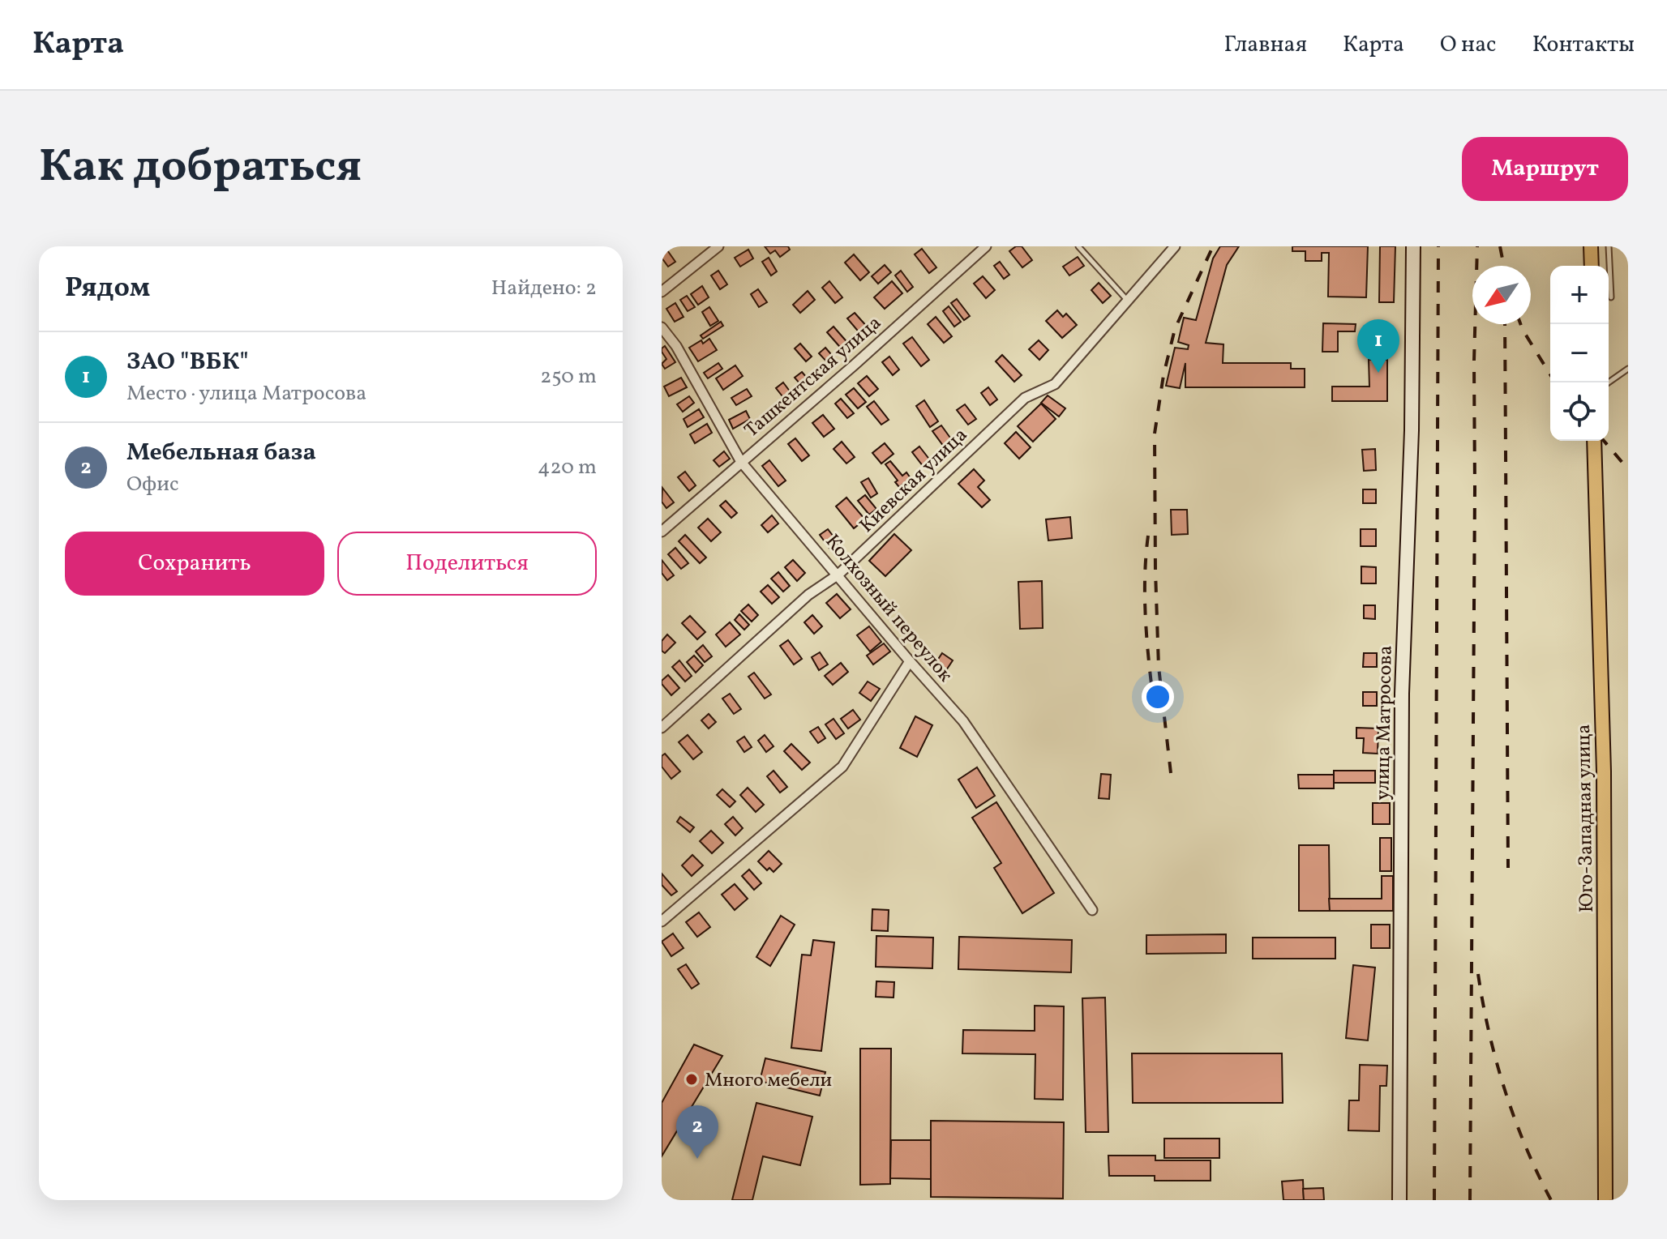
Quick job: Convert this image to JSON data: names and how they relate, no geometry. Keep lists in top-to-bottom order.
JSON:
{
  "streets": {
    "main road": ["Юго-Западная улица"],
    "street": [
      "Ташкентская улица",
      "Киевская улица",
      "Колхозный переулок",
      "улица Матросова"
    ]
  },
  "crossings": [
    ["Ташкентская улица", "Колхозный переулок"],
    ["Киевская улица", "Колхозный переулок"]
  ],
  "places": ["Много мебели"],
  "north": "bottom left",
  "page": {
    "header": "Карта",
    "nav": [
      "Главная",
      "Карта",
      "О нас",
      "Контакты"
    ],
    "title": "Как добраться",
    "buttons": [
      "Маршрут",
      ["Сохранить", "Поделиться"]
    ],
    "heading": ["Рядом", "Найдено: 2"],
    "map_buttons": ["+", "−"],
    "pins": ["1", "2"],
    "list": [
      {
        "mark": "1",
        "name": "ЗАО \"ВБК\"",
        "note": "Место · улица Матросова",
        "value": "250 m"
      },
      {
        "mark": "2",
        "name": "Мебельная база",
        "note": "Офис",
        "value": "420 m"
      }
    ]
  }
}
